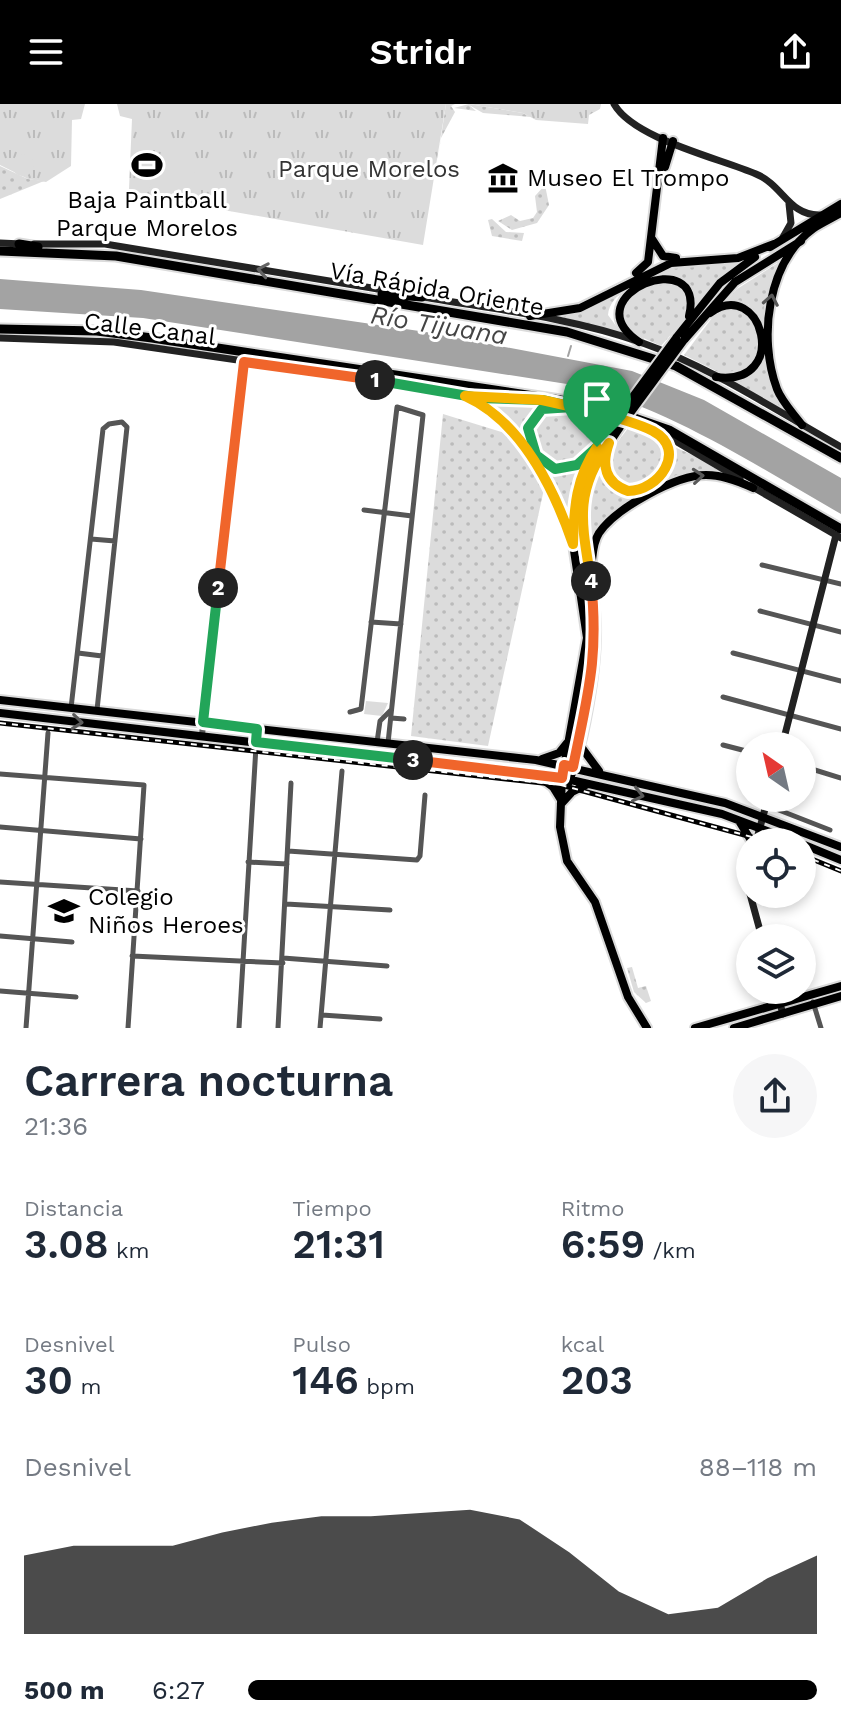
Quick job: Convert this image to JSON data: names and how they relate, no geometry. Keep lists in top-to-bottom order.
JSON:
{
  "streets": {
    "highway": ["Vía Rápida Oriente"],
    "main road": ["Calle Canal"]
  },
  "water": ["Río Tijuana"],
  "parks": ["Parque Morelos"],
  "places": {
    "sports": ["Baja Paintball Parque Morelos"],
    "museum": ["Museo El Trompo"],
    "school or university": ["Colegio Niños Heroes"]
  },
  "north": "top left",
  "page": {
    "header": "Stridr",
    "pins": [
      "1",
      "4",
      "2",
      "3"
    ],
    "heading": ["Carrera nocturna", "21:36"],
    "stats": [
      ["Distancia", "3.08 km"],
      ["Tiempo", "21:31"],
      ["Ritmo", "6:59 /km"],
      ["Desnivel", "30 m"],
      ["Pulso", "146 bpm"],
      ["kcal", "203"]
    ],
    "chart": ["Desnivel", "88–118 m"],
    "list": [
      {
        "name": "500 m",
        "note": "6:27"
      }
    ]
  }
}
